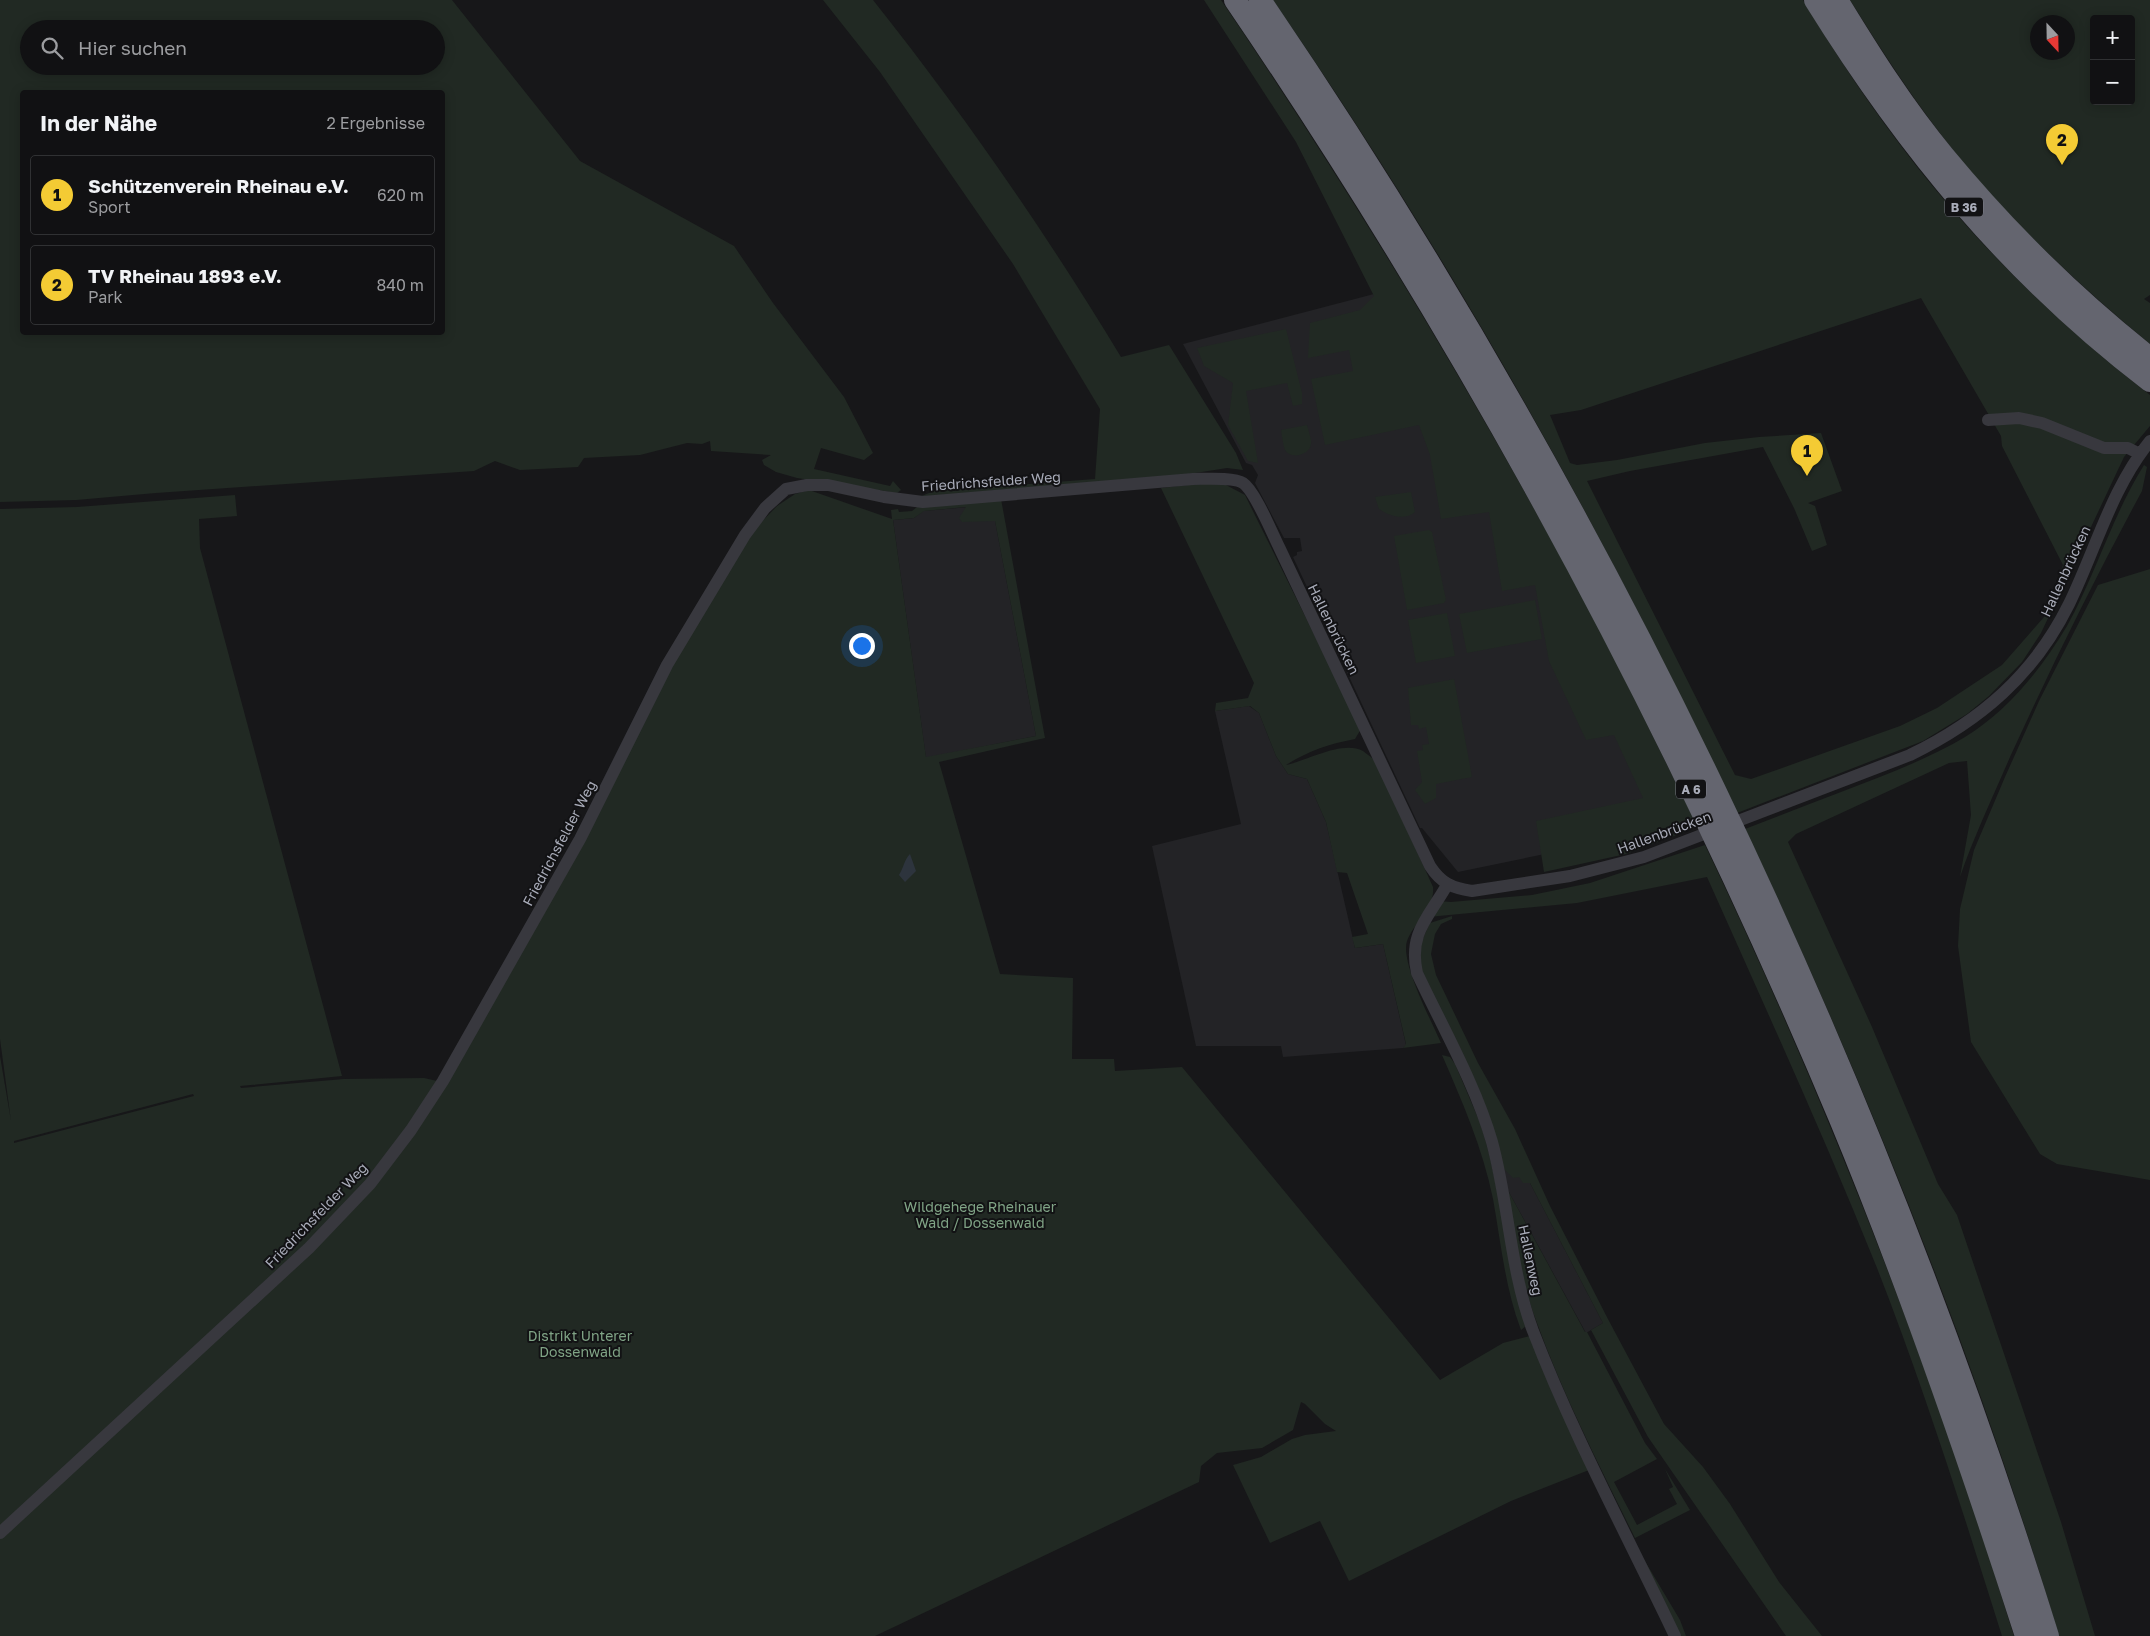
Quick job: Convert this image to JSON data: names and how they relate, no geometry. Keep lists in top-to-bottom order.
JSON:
{
  "streets": {
    "highway": ["B 36", "A 6"],
    "street": ["Friedrichsfelder Weg", "Hallenbrücken", "Hallenweg"]
  },
  "crossings": [
    ["Friedrichsfelder Weg", "Hallenbrücken"],
    ["Hallenbrücken", "Hallenweg"]
  ],
  "parks": ["Wildgehege Rheinauer Wald / Dossenwald", "Distrikt Unterer Dossenwald"],
  "north": "bottom",
  "page": {
    "map_buttons": ["+", "−"],
    "search": "Hier suchen",
    "heading": ["In der Nähe", "2 Ergebnisse"],
    "pins": ["2", "1"],
    "list": [
      {
        "mark": "1",
        "name": "Schützenverein Rheinau e.V.",
        "note": "Sport",
        "value": "620 m"
      },
      {
        "mark": "2",
        "name": "TV Rheinau 1893 e.V.",
        "note": "Park",
        "value": "840 m"
      }
    ]
  }
}
